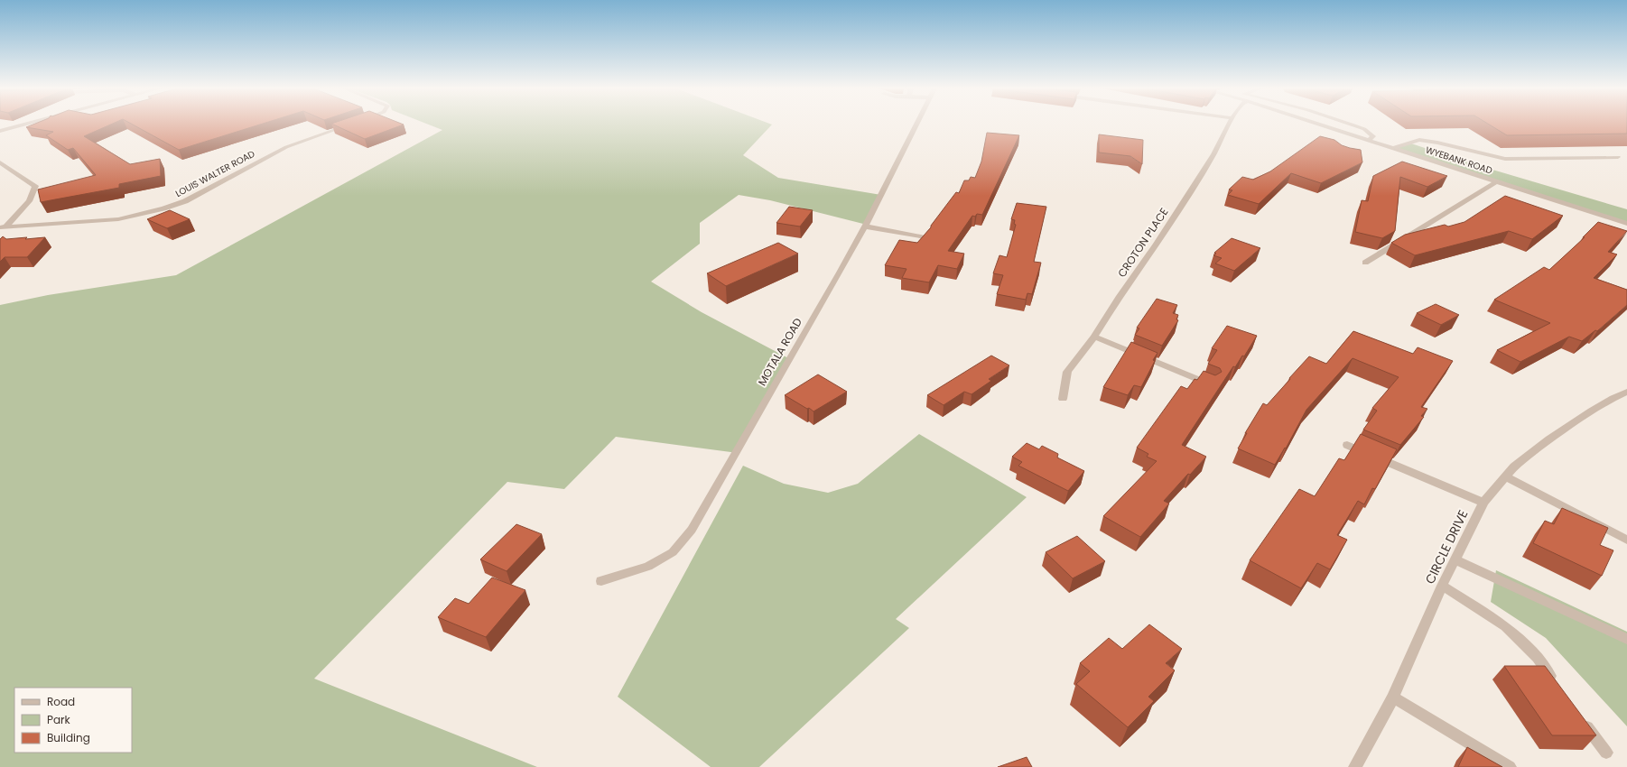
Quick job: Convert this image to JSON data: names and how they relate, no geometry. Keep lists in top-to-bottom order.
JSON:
{
  "streets": {
    "street": [
      "WYEBANK ROAD",
      "LOUIS WALTER ROAD",
      "CROTON PLACE",
      "MOTALA ROAD",
      "CIRCLE DRIVE"
    ]
  },
  "legend": ["Road", "Park", "Building"]
}
